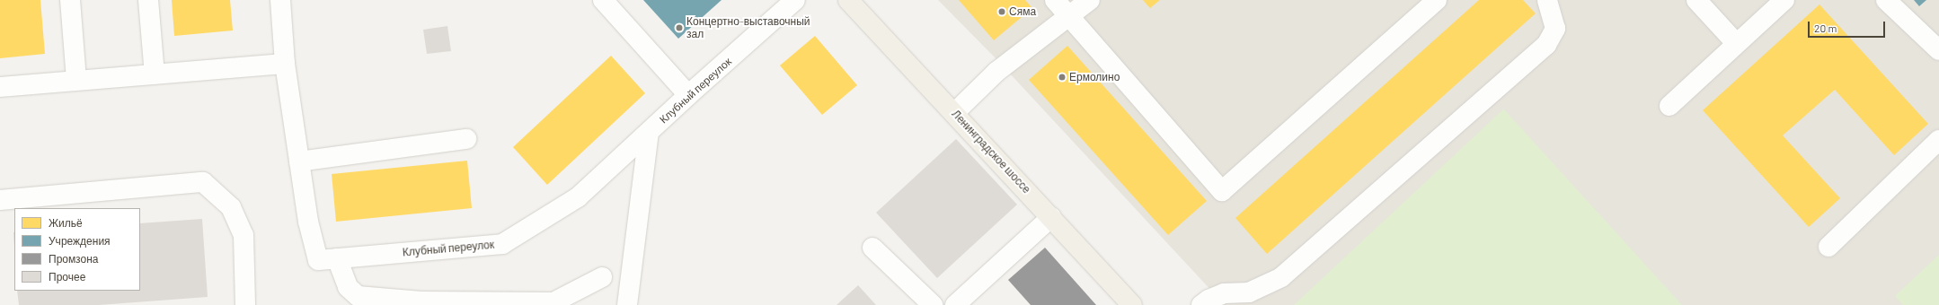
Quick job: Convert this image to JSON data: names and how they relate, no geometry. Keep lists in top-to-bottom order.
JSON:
{
  "streets": {
    "main road": ["Ленинградское шоссе"],
    "street": ["Клубный переулок"]
  },
  "places": ["Сяма", "Концертно-выставочный зал", "Ермолино"],
  "legend": [
    "Жильё",
    "Учреждения",
    "Промзона",
    "Прочее"
  ],
  "scale_bar": "20 m"
}
